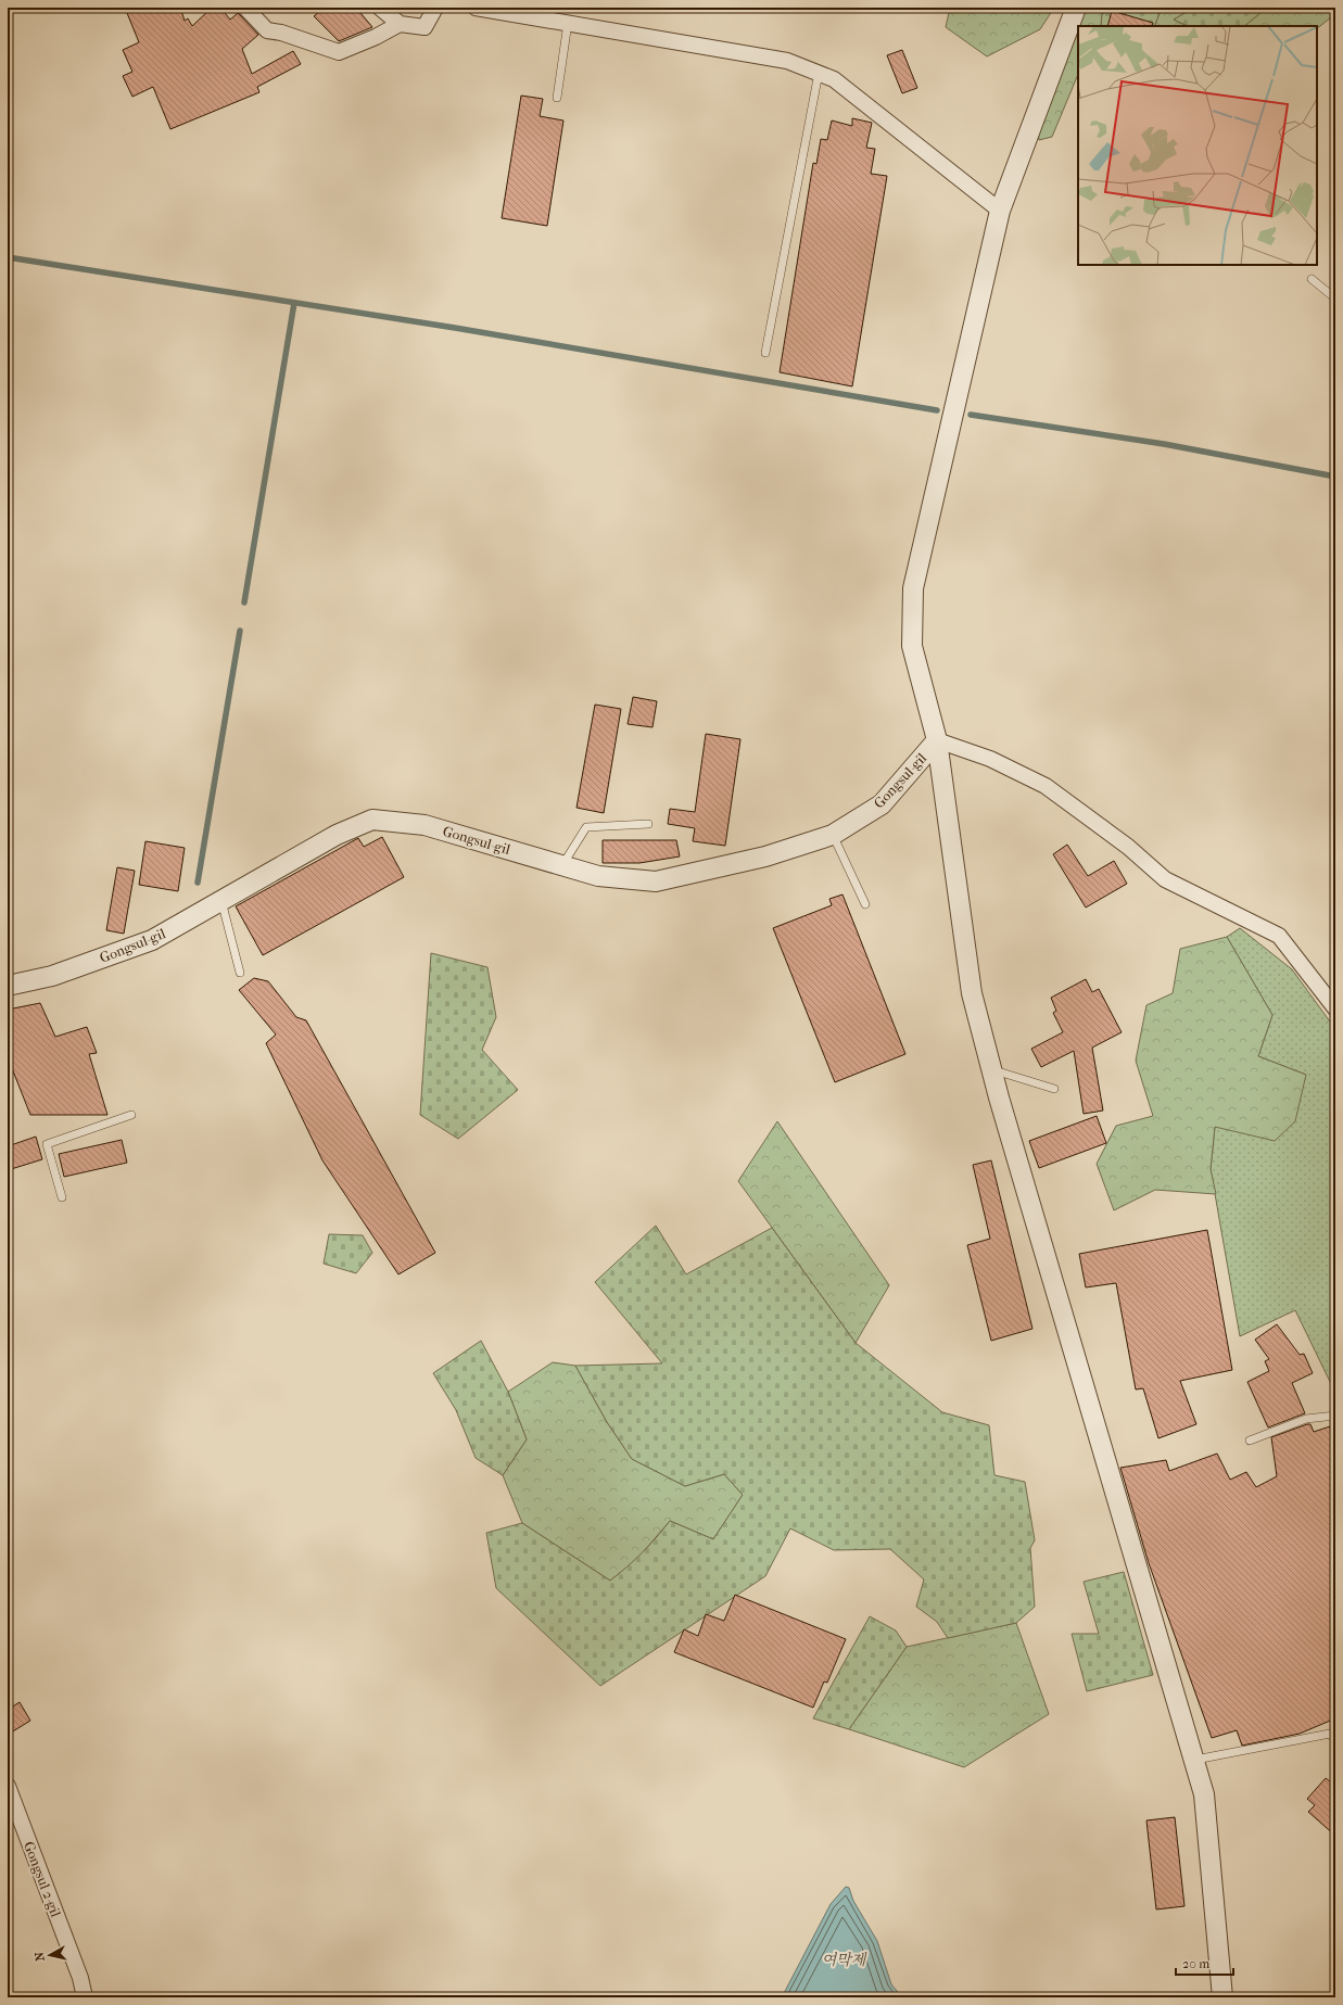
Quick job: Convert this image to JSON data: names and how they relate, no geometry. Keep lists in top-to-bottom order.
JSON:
{
  "streets": {
    "street": ["Gongsul-gil", "Gongsul 2-gil"]
  },
  "water": ["여막제"],
  "scale_bar": "20 m",
  "north": "left"
}
